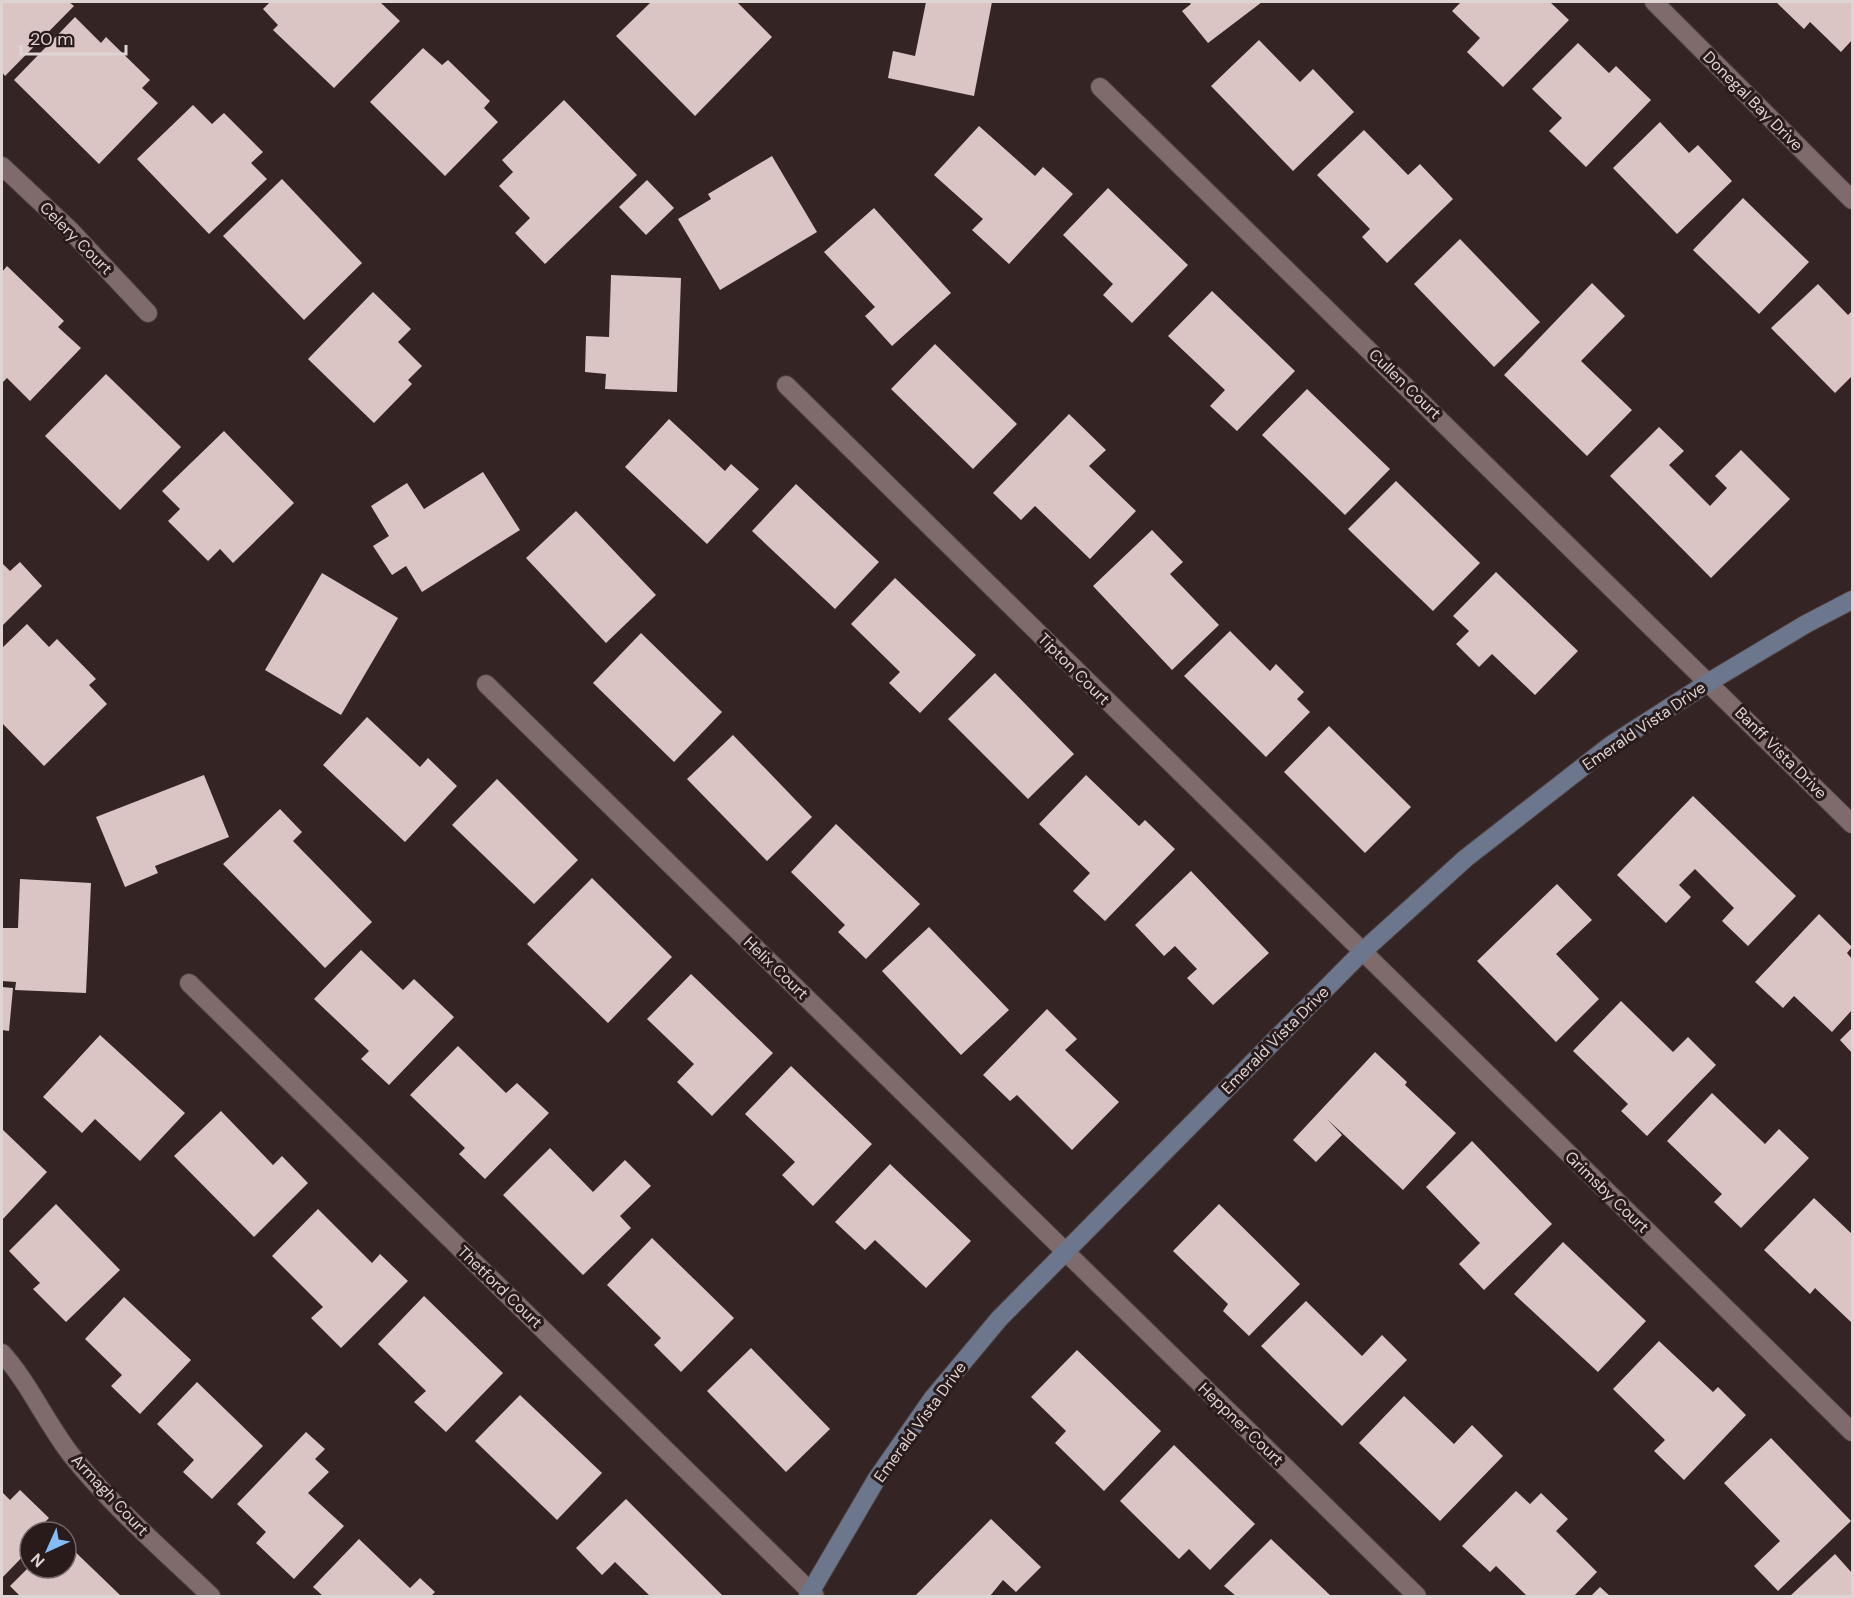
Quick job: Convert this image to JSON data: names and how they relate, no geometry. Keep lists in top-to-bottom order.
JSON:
{
  "streets": {
    "street": [
      "Donegal Bay Drive",
      "Celery Court",
      "Cullen Court",
      "Tipton Court",
      "Emerald Vista Drive",
      "Banff Vista Drive",
      "Helix Court",
      "Grimsby Court",
      "Thetford Court",
      "Heppner Court",
      "Armagh Court"
    ]
  },
  "crossings": [
    ["Cullen Court", "Emerald Vista Drive"],
    ["Cullen Court", "Banff Vista Drive"],
    ["Tipton Court", "Emerald Vista Drive"],
    ["Tipton Court", "Grimsby Court"],
    ["Emerald Vista Drive", "Banff Vista Drive"],
    ["Emerald Vista Drive", "Helix Court"],
    ["Emerald Vista Drive", "Grimsby Court"],
    ["Emerald Vista Drive", "Thetford Court"],
    ["Emerald Vista Drive", "Heppner Court"],
    ["Helix Court", "Heppner Court"]
  ],
  "scale_bar": "20 m",
  "north": "bottom left"
}
